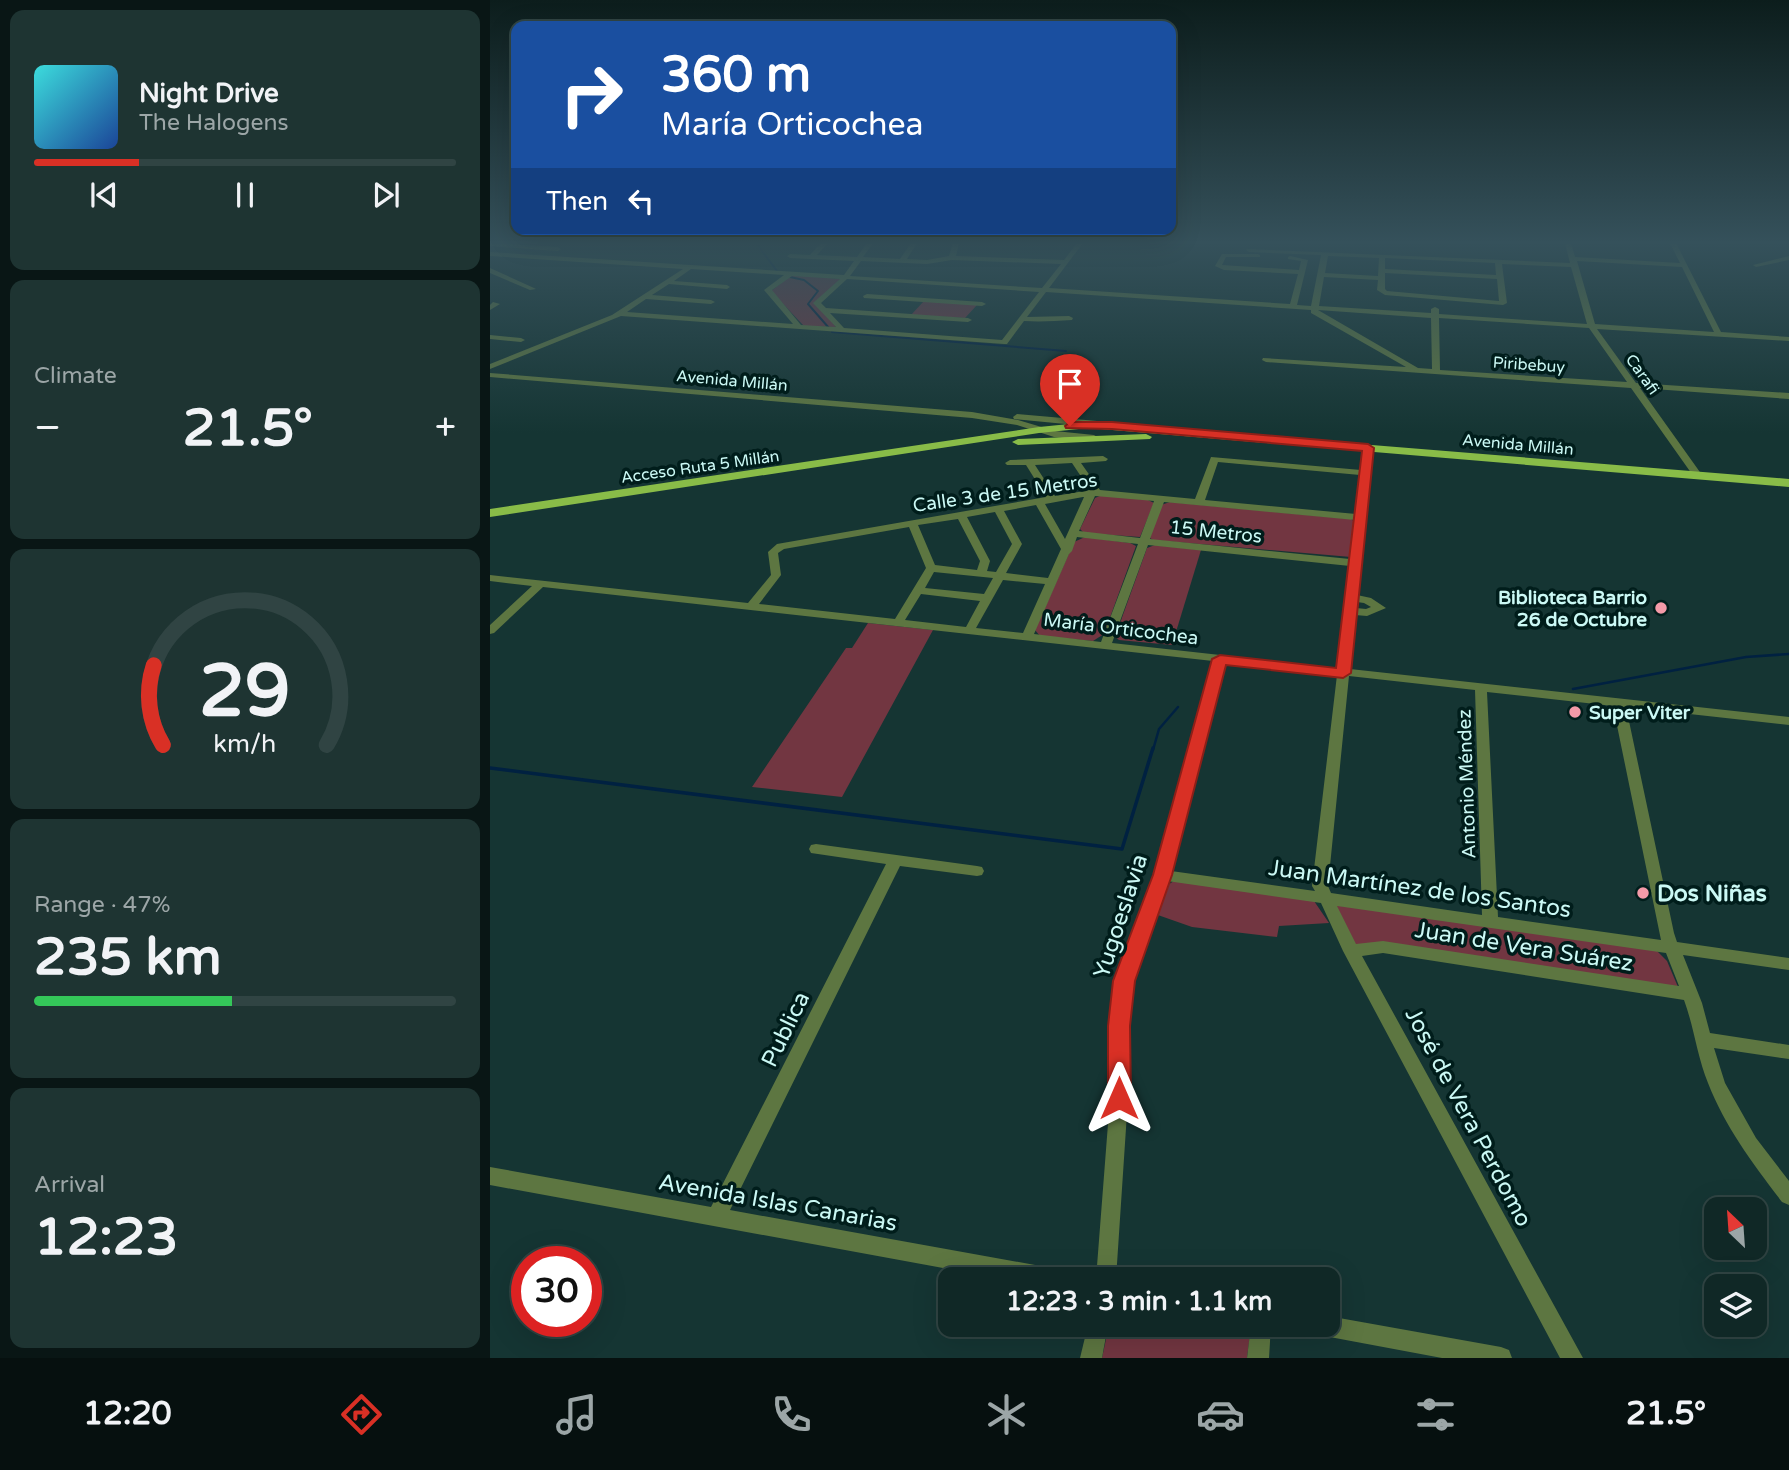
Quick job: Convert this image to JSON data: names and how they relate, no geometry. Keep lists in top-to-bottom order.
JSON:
{
  "streets": {
    "main road": ["Avenida Millán", "Acceso Ruta 5 Millán"],
    "street": [
      "Piribebuy",
      "Carafi",
      "Calle 3 de 15 Metros",
      "15 Metros",
      "María Orticochea",
      "Antonio Méndez",
      "Juan Martínez de los Santos",
      "Yugoeslavia",
      "Juan de Vera Suárez",
      "Publica",
      "José de Vera Perdomo",
      "Avenida Islas Canarias"
    ]
  },
  "crossings": [
    ["Piribebuy", "Carafi"],
    ["Carafi", "Avenida Millán"],
    ["Avenida Millán", "Acceso Ruta 5 Millán"],
    ["Calle 3 de 15 Metros", "María Orticochea"],
    ["María Orticochea", "Antonio Méndez"],
    ["María Orticochea", "Yugoeslavia"],
    ["Antonio Méndez", "Juan Martínez de los Santos"],
    ["Juan Martínez de los Santos", "Yugoeslavia"],
    ["Juan Martínez de los Santos", "José de Vera Perdomo"],
    ["Juan de Vera Suárez", "José de Vera Perdomo"],
    ["Publica", "Avenida Islas Canarias"]
  ],
  "places": ["Biblioteca Barrio 26 de Octubre", "Super Viter", "Dos Niñas"],
  "north": "top left",
  "page": {
    "turn": ["360 m", "María Orticochea"],
    "song": ["Night Drive", "The Halogens"],
    "then": "Then",
    "tile": [
      "Climate",
      ["Range · 47%", "235 km"],
      ["Arrival", "12:23"]
    ],
    "heat": ["−", "21.5°", "+"],
    "limit": "30",
    "trip": "12:23 · 3 min · 1.1 km",
    "tabs": ["12:20", "21.5°"],
    "gauge": ["29", "km/h"]
  }
}
